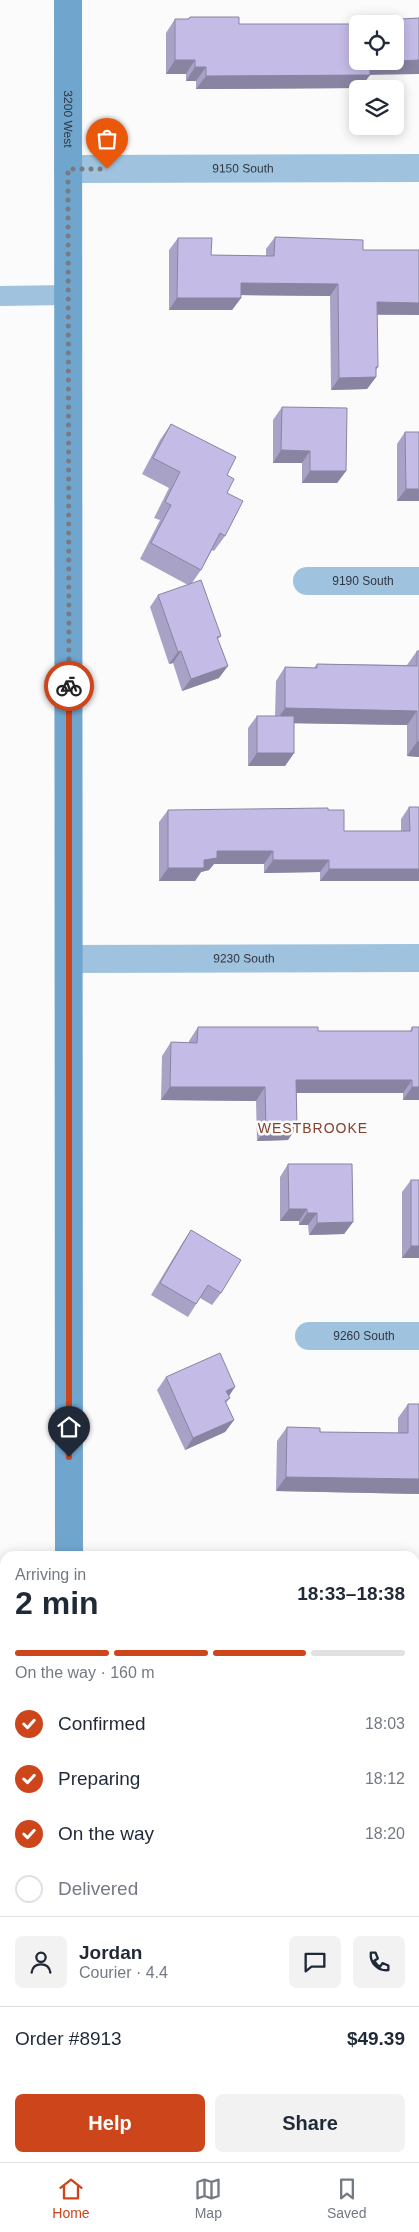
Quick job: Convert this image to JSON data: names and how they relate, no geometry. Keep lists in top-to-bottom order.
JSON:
{
  "streets": {
    "street": [
      "3200 West",
      "9150 South",
      "9190 South",
      "9230 South",
      "9260 South"
    ]
  },
  "crossings": [
    ["3200 West", "9150 South"],
    ["3200 West", "9230 South"]
  ],
  "districts": ["WESTBROOKE"],
  "page": {
    "heading": ["2 min", "Arriving in", "18:33–18:38"],
    "panel": [
      "Jordan",
      "Courier · 4.4",
      "Order #8913",
      "$49.39"
    ],
    "bar": "On the way · 160 m",
    "list": [
      ["Confirmed", "18:03"],
      ["Preparing", "18:12"],
      ["On the way", "18:20"],
      "Delivered"
    ],
    "buttons": ["Help", "Share"],
    "tabs": ["Home", "Map", "Saved"]
  }
}
